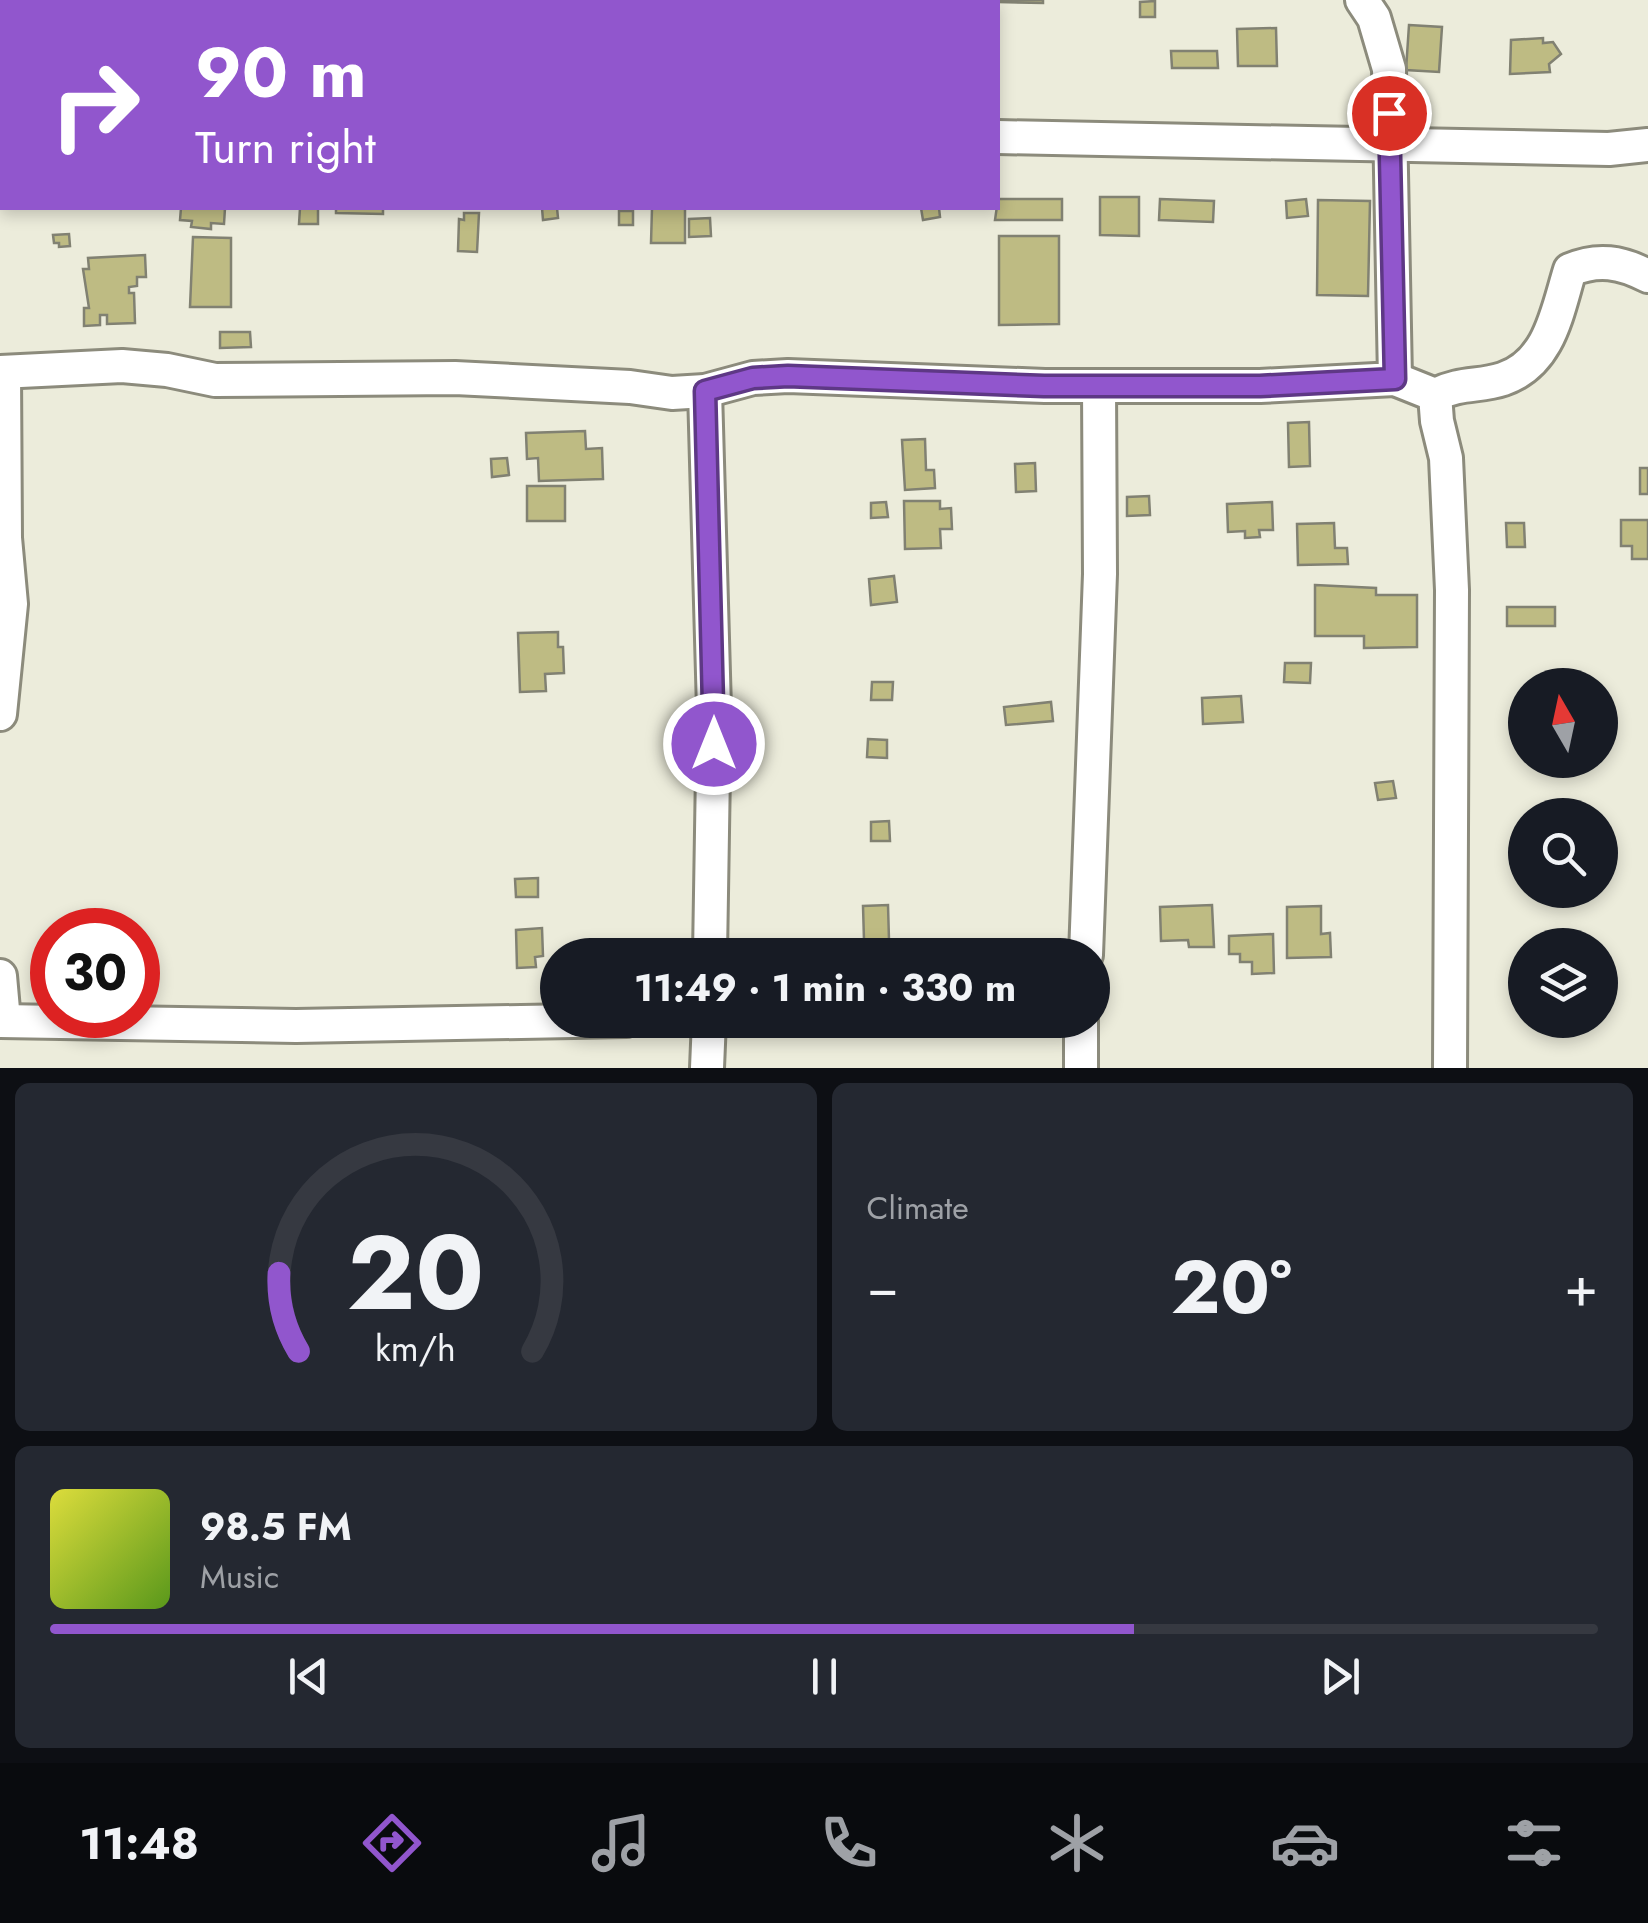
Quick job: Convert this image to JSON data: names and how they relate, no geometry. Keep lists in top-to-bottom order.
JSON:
{
  "north": "top",
  "page": {
    "turn": ["90 m", "Turn right"],
    "limit": "30",
    "trip": "11:49 · 1 min · 330 m",
    "tile": "Climate",
    "heat": ["−", "20°", "+"],
    "song": ["98.5 FM", "Music"],
    "tabs": "11:48",
    "gauge": ["20", "km/h"]
  }
}
